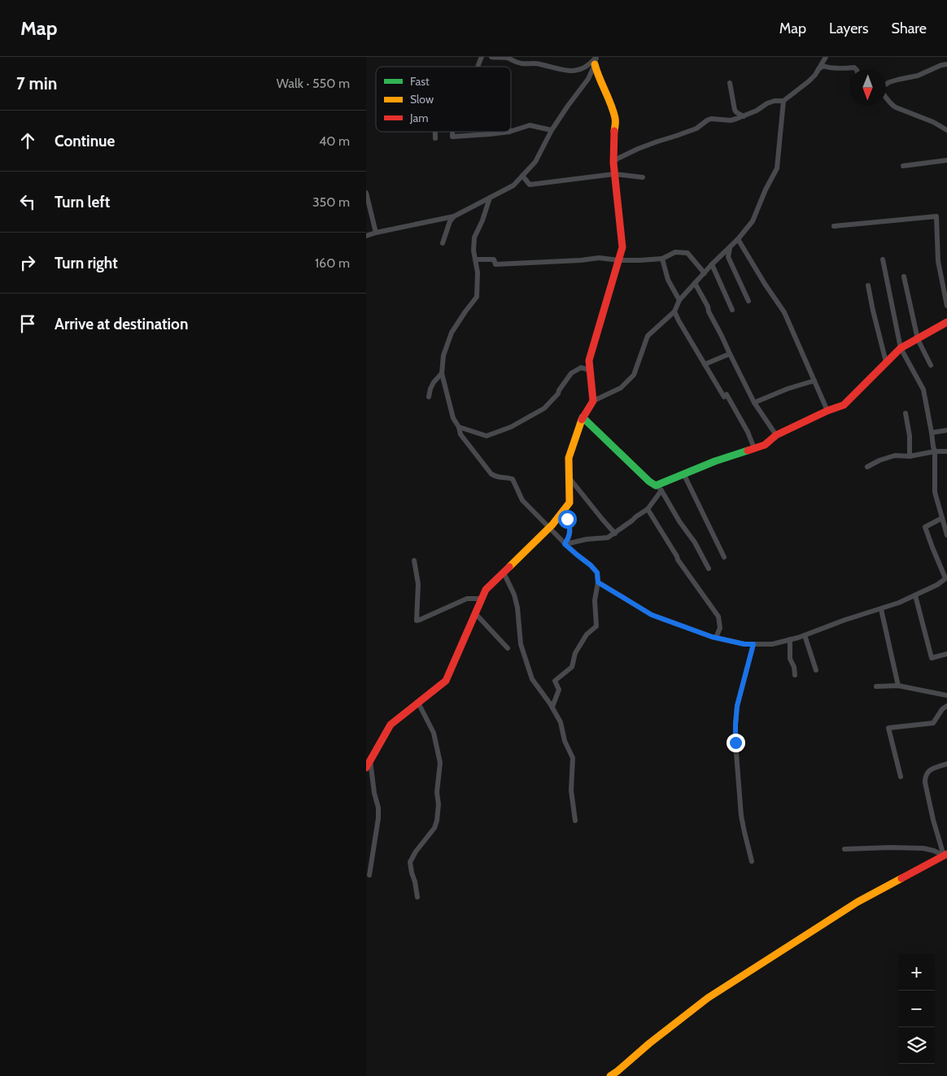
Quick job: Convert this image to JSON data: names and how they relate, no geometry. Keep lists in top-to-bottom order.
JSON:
{
  "legend": ["Fast", "Slow", "Jam"],
  "north": "bottom",
  "page": {
    "header": "Map",
    "nav": ["Map", "Layers", "Share"],
    "heading": ["7 min", "Walk · 550 m"],
    "list": [
      ["Continue", "40 m"],
      ["Turn left", "350 m"],
      ["Turn right", "160 m"],
      "Arrive at destination"
    ],
    "map_buttons": ["+", "−"]
  }
}
